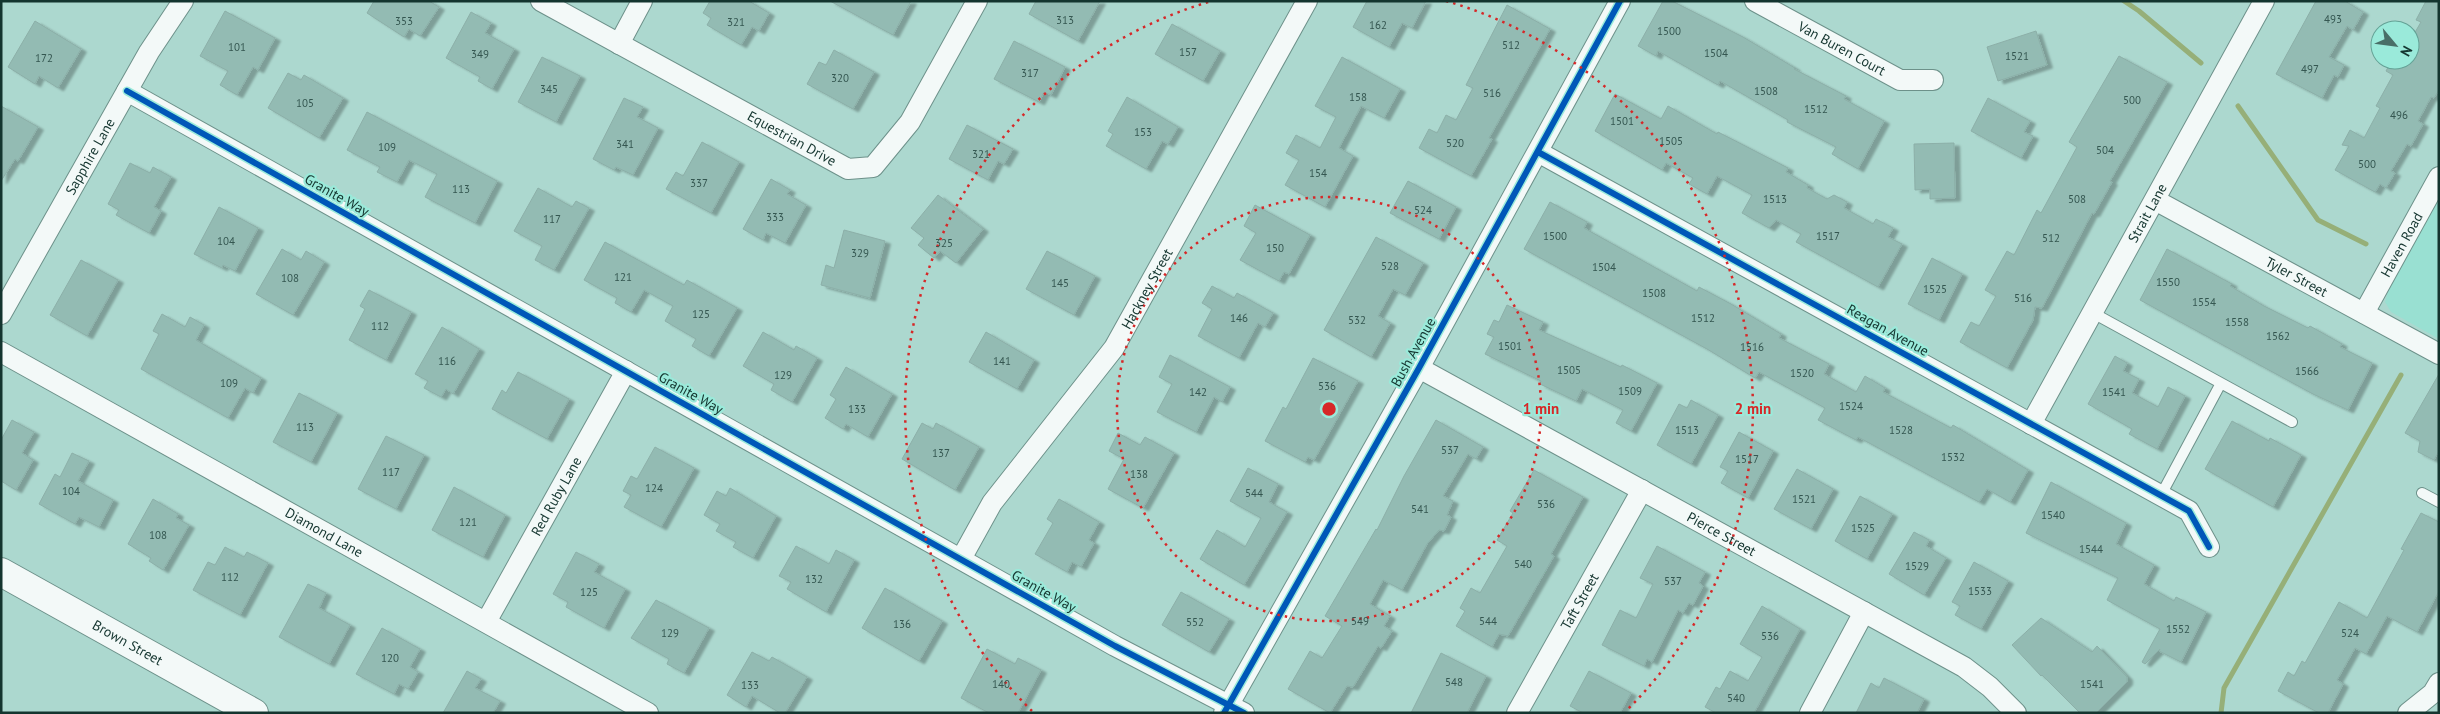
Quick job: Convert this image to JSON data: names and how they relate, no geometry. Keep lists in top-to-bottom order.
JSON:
{
  "streets": {
    "main road": ["Brown Street"],
    "street": [
      "Van Buren Court",
      "Equestrian Drive",
      "Sapphire Lane",
      "Granite Way",
      "Strait Lane",
      "Haven Road",
      "Tyler Street",
      "Hackney Street",
      "Reagan Avenue",
      "Bush Avenue",
      "Red Ruby Lane",
      "Diamond Lane",
      "Pierce Street",
      "Taft Street"
    ]
  },
  "crossings": [
    ["Sapphire Lane", "Granite Way"],
    ["Granite Way", "Hackney Street"],
    ["Granite Way", "Bush Avenue"],
    ["Granite Way", "Red Ruby Lane"],
    ["Strait Lane", "Tyler Street"],
    ["Strait Lane", "Reagan Avenue"],
    ["Haven Road", "Tyler Street"],
    ["Reagan Avenue", "Bush Avenue"],
    ["Bush Avenue", "Pierce Street"],
    ["Red Ruby Lane", "Diamond Lane"],
    ["Pierce Street", "Taft Street"]
  ],
  "house_numbers": [
    "493",
    "313",
    "353",
    "321",
    "162",
    "1500",
    "512",
    "101",
    "157",
    "1504",
    "349",
    "1521",
    "172",
    "497",
    "317",
    "320",
    "345",
    "1508",
    "516",
    "158",
    "500",
    "105",
    "1512",
    "496",
    "1501",
    "153",
    "1505",
    "520",
    "341",
    "109",
    "504",
    "321",
    "500",
    "154",
    "337",
    "113",
    "1513",
    "508",
    "524",
    "333",
    "117",
    "1500",
    "1517",
    "512",
    "104",
    "325",
    "150",
    "329",
    "528",
    "1504",
    "121",
    "108",
    "1550",
    "145",
    "1525",
    "1508",
    "516",
    "1554",
    "125",
    "146",
    "1512",
    "532",
    "1558",
    "112",
    "1562",
    "1501",
    "1516",
    "116",
    "141",
    "1505",
    "1566",
    "1520",
    "129",
    "109",
    "536",
    "1509",
    "142",
    "1541",
    "1524",
    "133",
    "113",
    "1513",
    "1528",
    "537",
    "137",
    "1532",
    "1517",
    "117",
    "138",
    "124",
    "104",
    "544",
    "1521",
    "536",
    "541",
    "1540",
    "121",
    "1525",
    "108",
    "1544",
    "540",
    "1529",
    "112",
    "132",
    "537",
    "1533",
    "125",
    "549",
    "544",
    "552",
    "136",
    "1552",
    "129",
    "524",
    "536",
    "120",
    "548",
    "140",
    "1541",
    "133",
    "540"
  ],
  "north": "bottom right",
  "rings": ["1 min", "2 min"]
}
